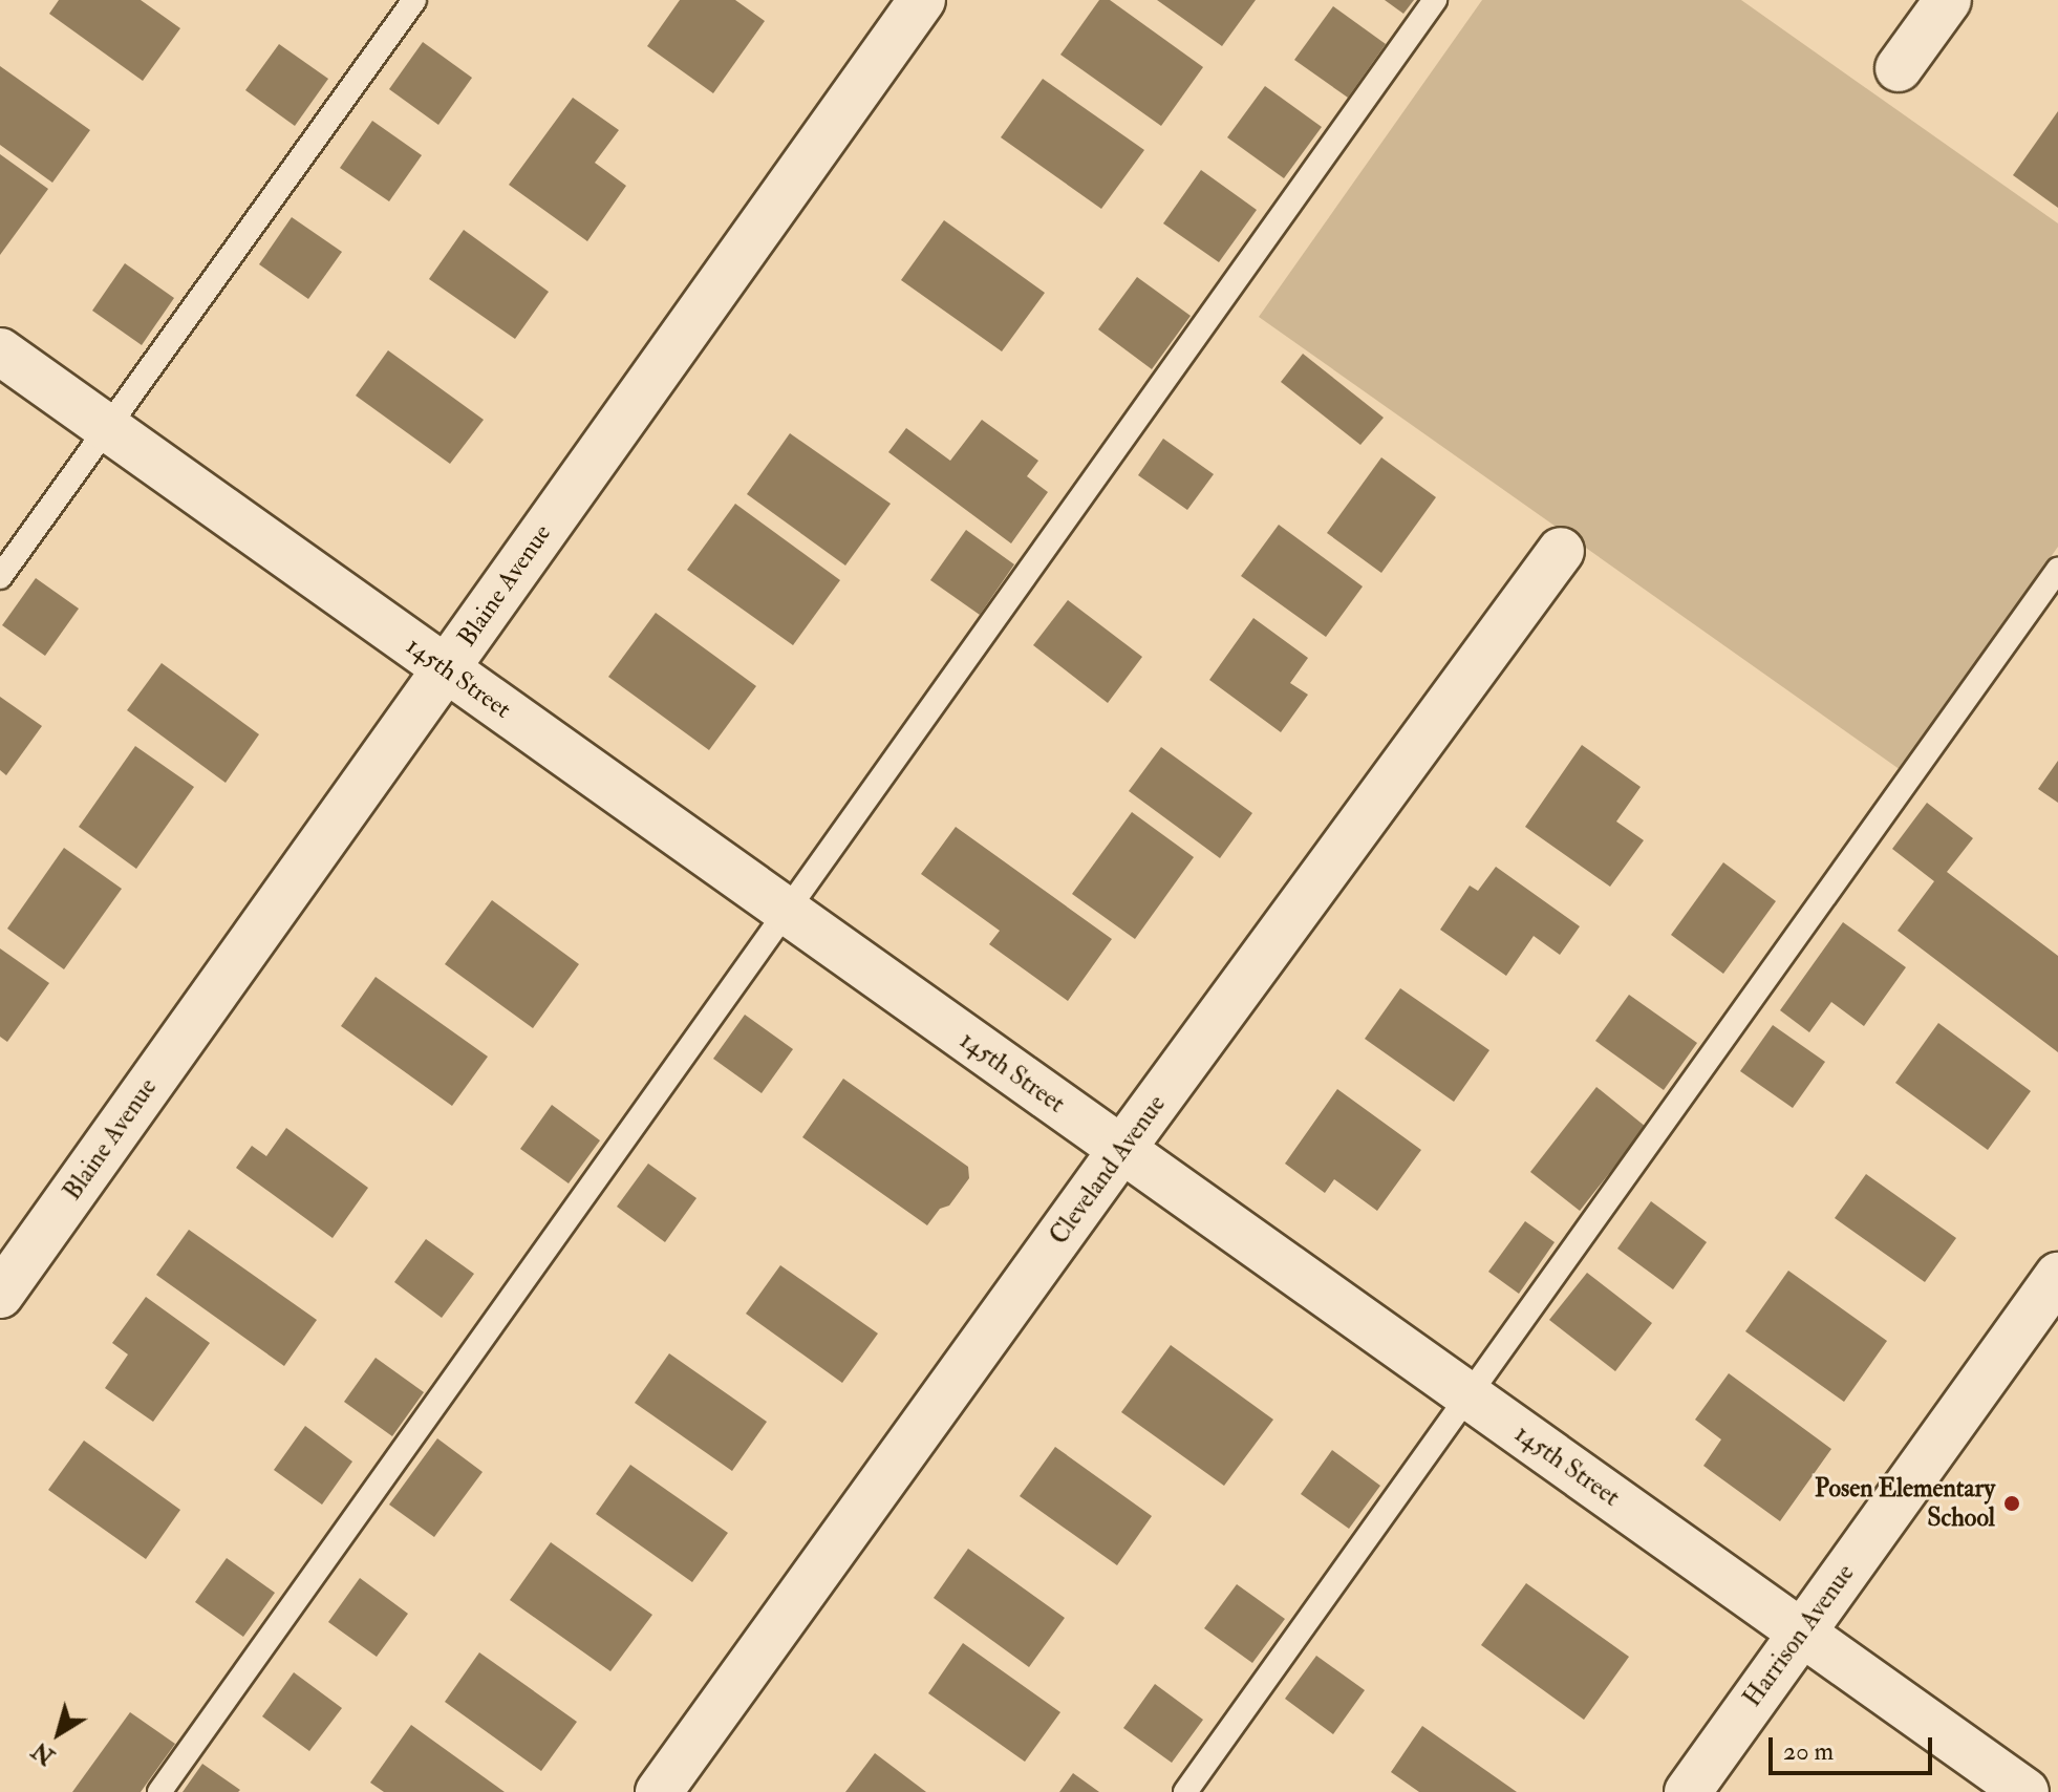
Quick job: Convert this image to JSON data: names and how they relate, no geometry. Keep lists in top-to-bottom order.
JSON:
{
  "streets": {
    "street": [
      "Blaine Avenue",
      "145th Street",
      "Cleveland Avenue",
      "Harrison Avenue"
    ]
  },
  "crossings": [
    ["Blaine Avenue", "145th Street"],
    ["145th Street", "Cleveland Avenue"],
    ["145th Street", "Harrison Avenue"]
  ],
  "places": ["Posen Elementary School"],
  "scale_bar": "20 m",
  "north": "bottom left"
}
